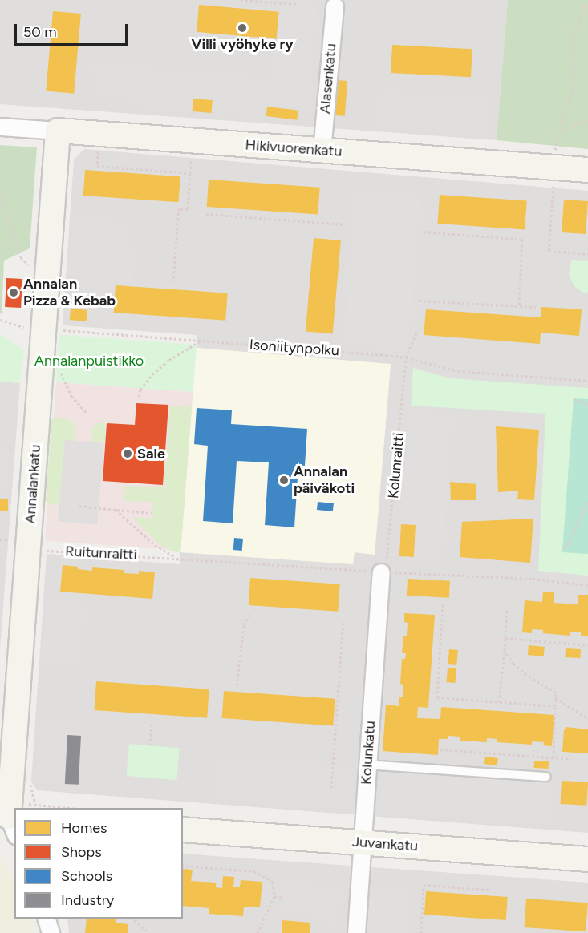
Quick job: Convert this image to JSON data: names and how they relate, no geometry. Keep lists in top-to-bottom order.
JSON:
{
  "streets": {
    "street": [
      "Alasenkatu",
      "Hikivuorenkatu",
      "Annalankatu",
      "Kolunkatu",
      "Juvankatu"
    ],
    "path": ["Isoniitynpolku", "Kolunraitti", "Ruitunraitti"]
  },
  "crossings": [
    ["Alasenkatu", "Hikivuorenkatu"],
    ["Hikivuorenkatu", "Annalankatu"],
    ["Isoniitynpolku", "Kolunraitti"],
    ["Isoniitynpolku", "Annalankatu"],
    ["Kolunraitti", "Kolunkatu"],
    ["Annalankatu", "Ruitunraitti"],
    ["Kolunkatu", "Juvankatu"]
  ],
  "parks": ["Annalanpuistikko"],
  "places": [
    "Villi vyöhyke ry",
    "Annalan Pizza & Kebab",
    "Sale",
    "Annalan päiväkoti"
  ],
  "legend": [
    "Homes",
    "Shops",
    "Schools",
    "Industry"
  ],
  "scale_bar": "50 m"
}
